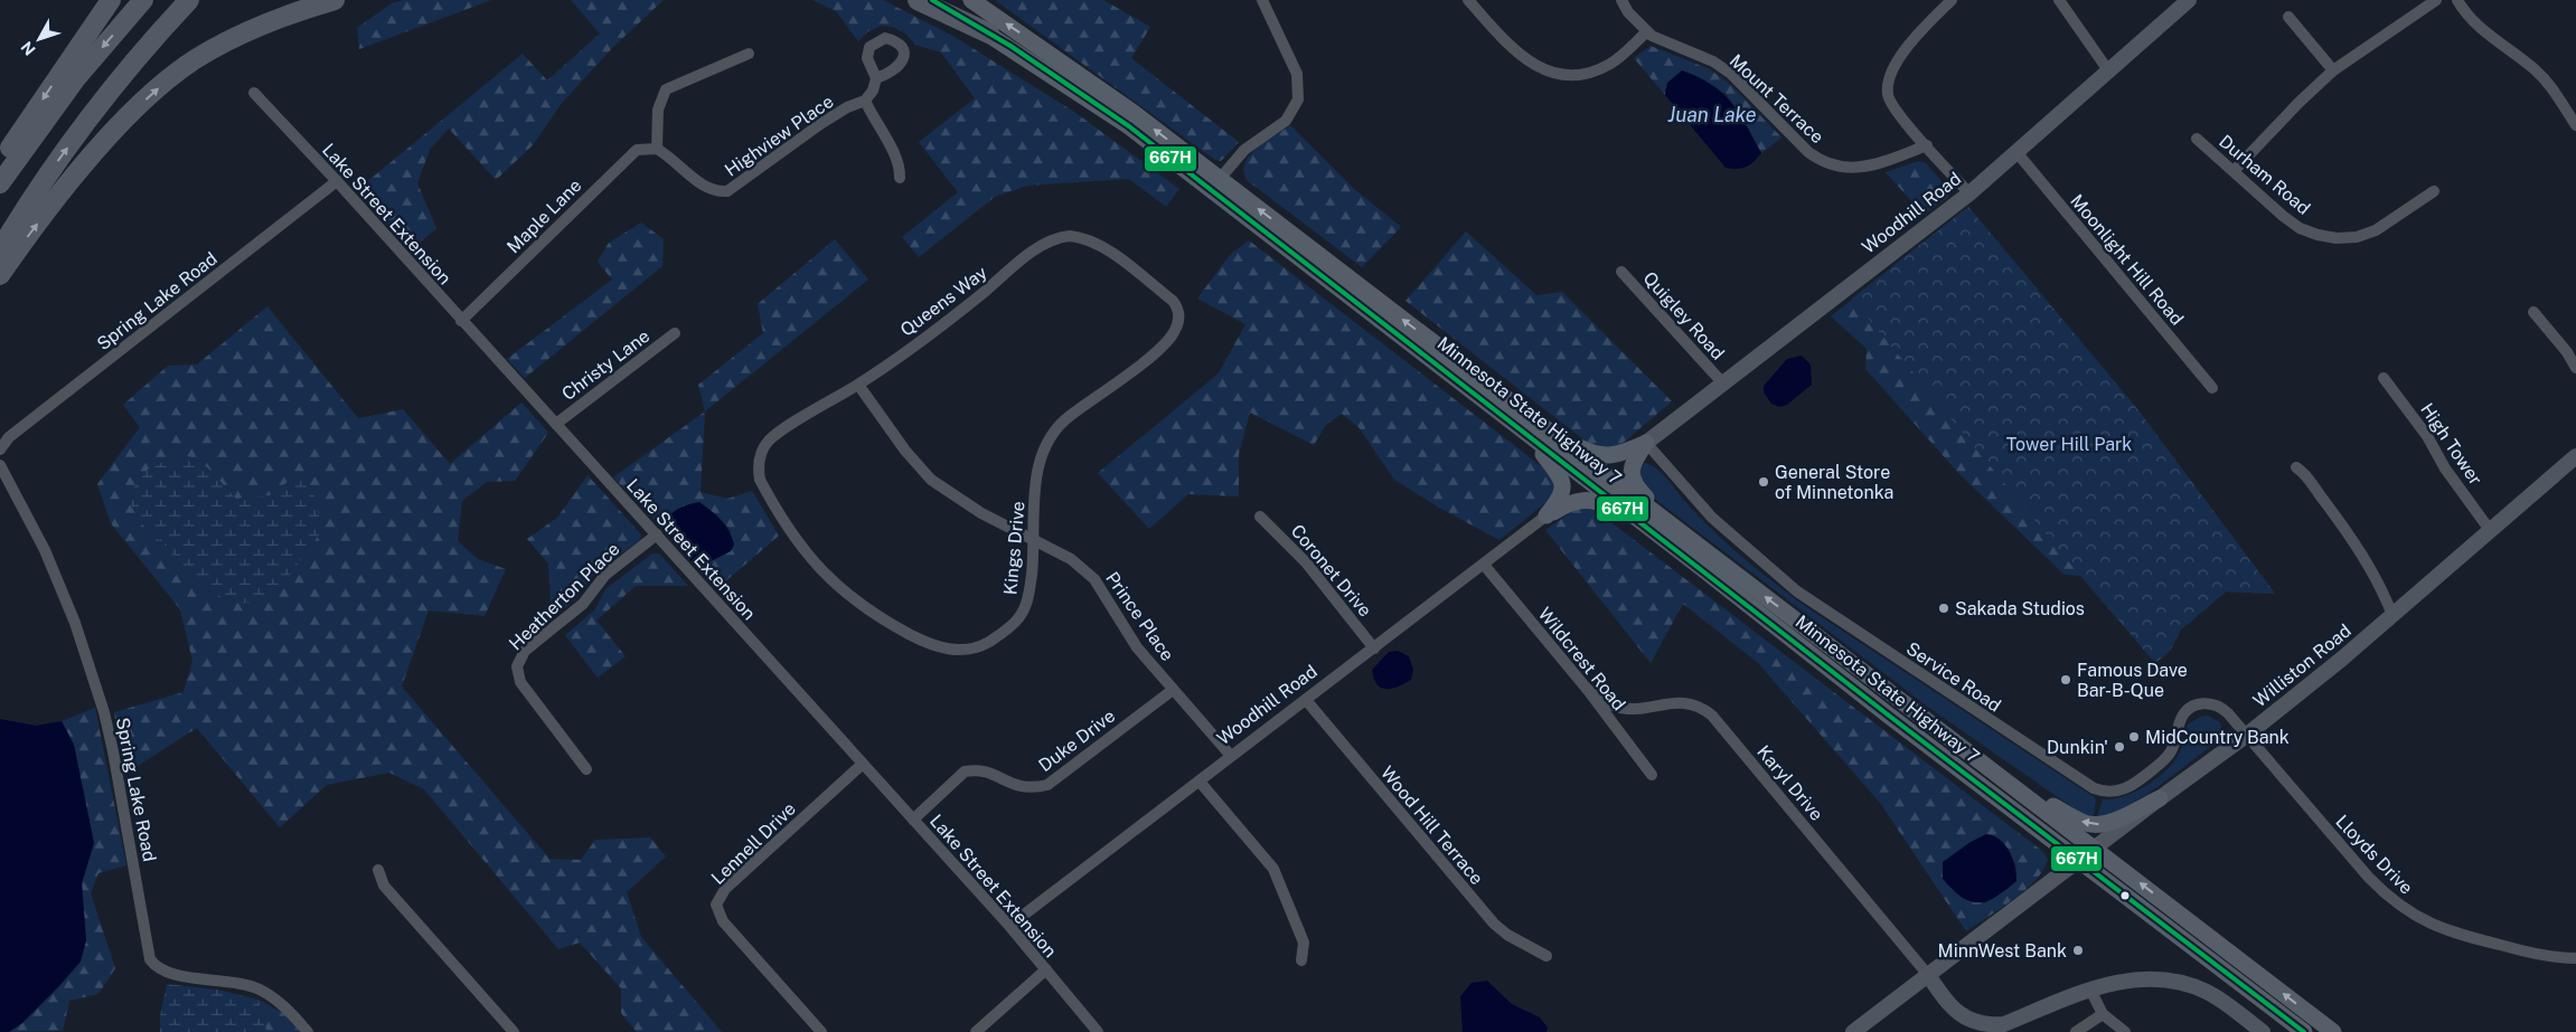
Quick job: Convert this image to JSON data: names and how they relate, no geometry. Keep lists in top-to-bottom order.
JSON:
{
  "streets": {
    "main road": ["Minnesota State Highway 7"],
    "street": [
      "Mount Terrace",
      "Highview Place",
      "Durham Road",
      "Woodhill Road",
      "Lake Street Extension",
      "Maple Lane",
      "Moonlight Hill Road",
      "Spring Lake Road",
      "Queens Way",
      "Quigley Road",
      "Christy Lane",
      "High Tower",
      "Kings Drive",
      "Coronet Drive",
      "Heatherton Place",
      "Prince Place",
      "Wildcrest Road",
      "Williston Road",
      "Service Road",
      "Duke Drive",
      "Karyl Drive",
      "Wood Hill Terrace",
      "Lennell Drive",
      "Lloyds Drive"
    ]
  },
  "crossings": [
    ["Highview Place", "Maple Lane"],
    ["Woodhill Road", "Lake Street Extension"],
    ["Woodhill Road", "Moonlight Hill Road"],
    ["Woodhill Road", "Quigley Road"],
    ["Woodhill Road", "Coronet Drive"],
    ["Woodhill Road", "Prince Place"],
    ["Woodhill Road", "Wildcrest Road"],
    ["Woodhill Road", "Service Road"],
    ["Woodhill Road", "Wood Hill Terrace"],
    ["Lake Street Extension", "Maple Lane"],
    ["Lake Street Extension", "Spring Lake Road"],
    ["Lake Street Extension", "Christy Lane"],
    ["Lake Street Extension", "Heatherton Place"],
    ["Lake Street Extension", "Duke Drive"],
    ["Lake Street Extension", "Lennell Drive"],
    ["Queens Way", "Kings Drive"],
    ["Queens Way", "Prince Place"],
    ["Minnesota State Highway 7", "Williston Road"],
    ["High Tower", "Williston Road"],
    ["Kings Drive", "Prince Place"],
    ["Prince Place", "Duke Drive"],
    ["Wildcrest Road", "Karyl Drive"],
    ["Williston Road", "Service Road"],
    ["Williston Road", "Karyl Drive"],
    ["Williston Road", "Lloyds Drive"],
    ["Service Road", "Lloyds Drive"]
  ],
  "water": ["Juan Lake"],
  "parks": ["Tower Hill Park"],
  "places": [
    "General Store of Minnetonka",
    "Sakada Studios",
    "Famous Dave Bar-B-Que",
    "MidCountry Bank",
    "Dunkin'",
    "MinnWest Bank"
  ],
  "lines": ["transit line 667H"],
  "north": "bottom left"
}
